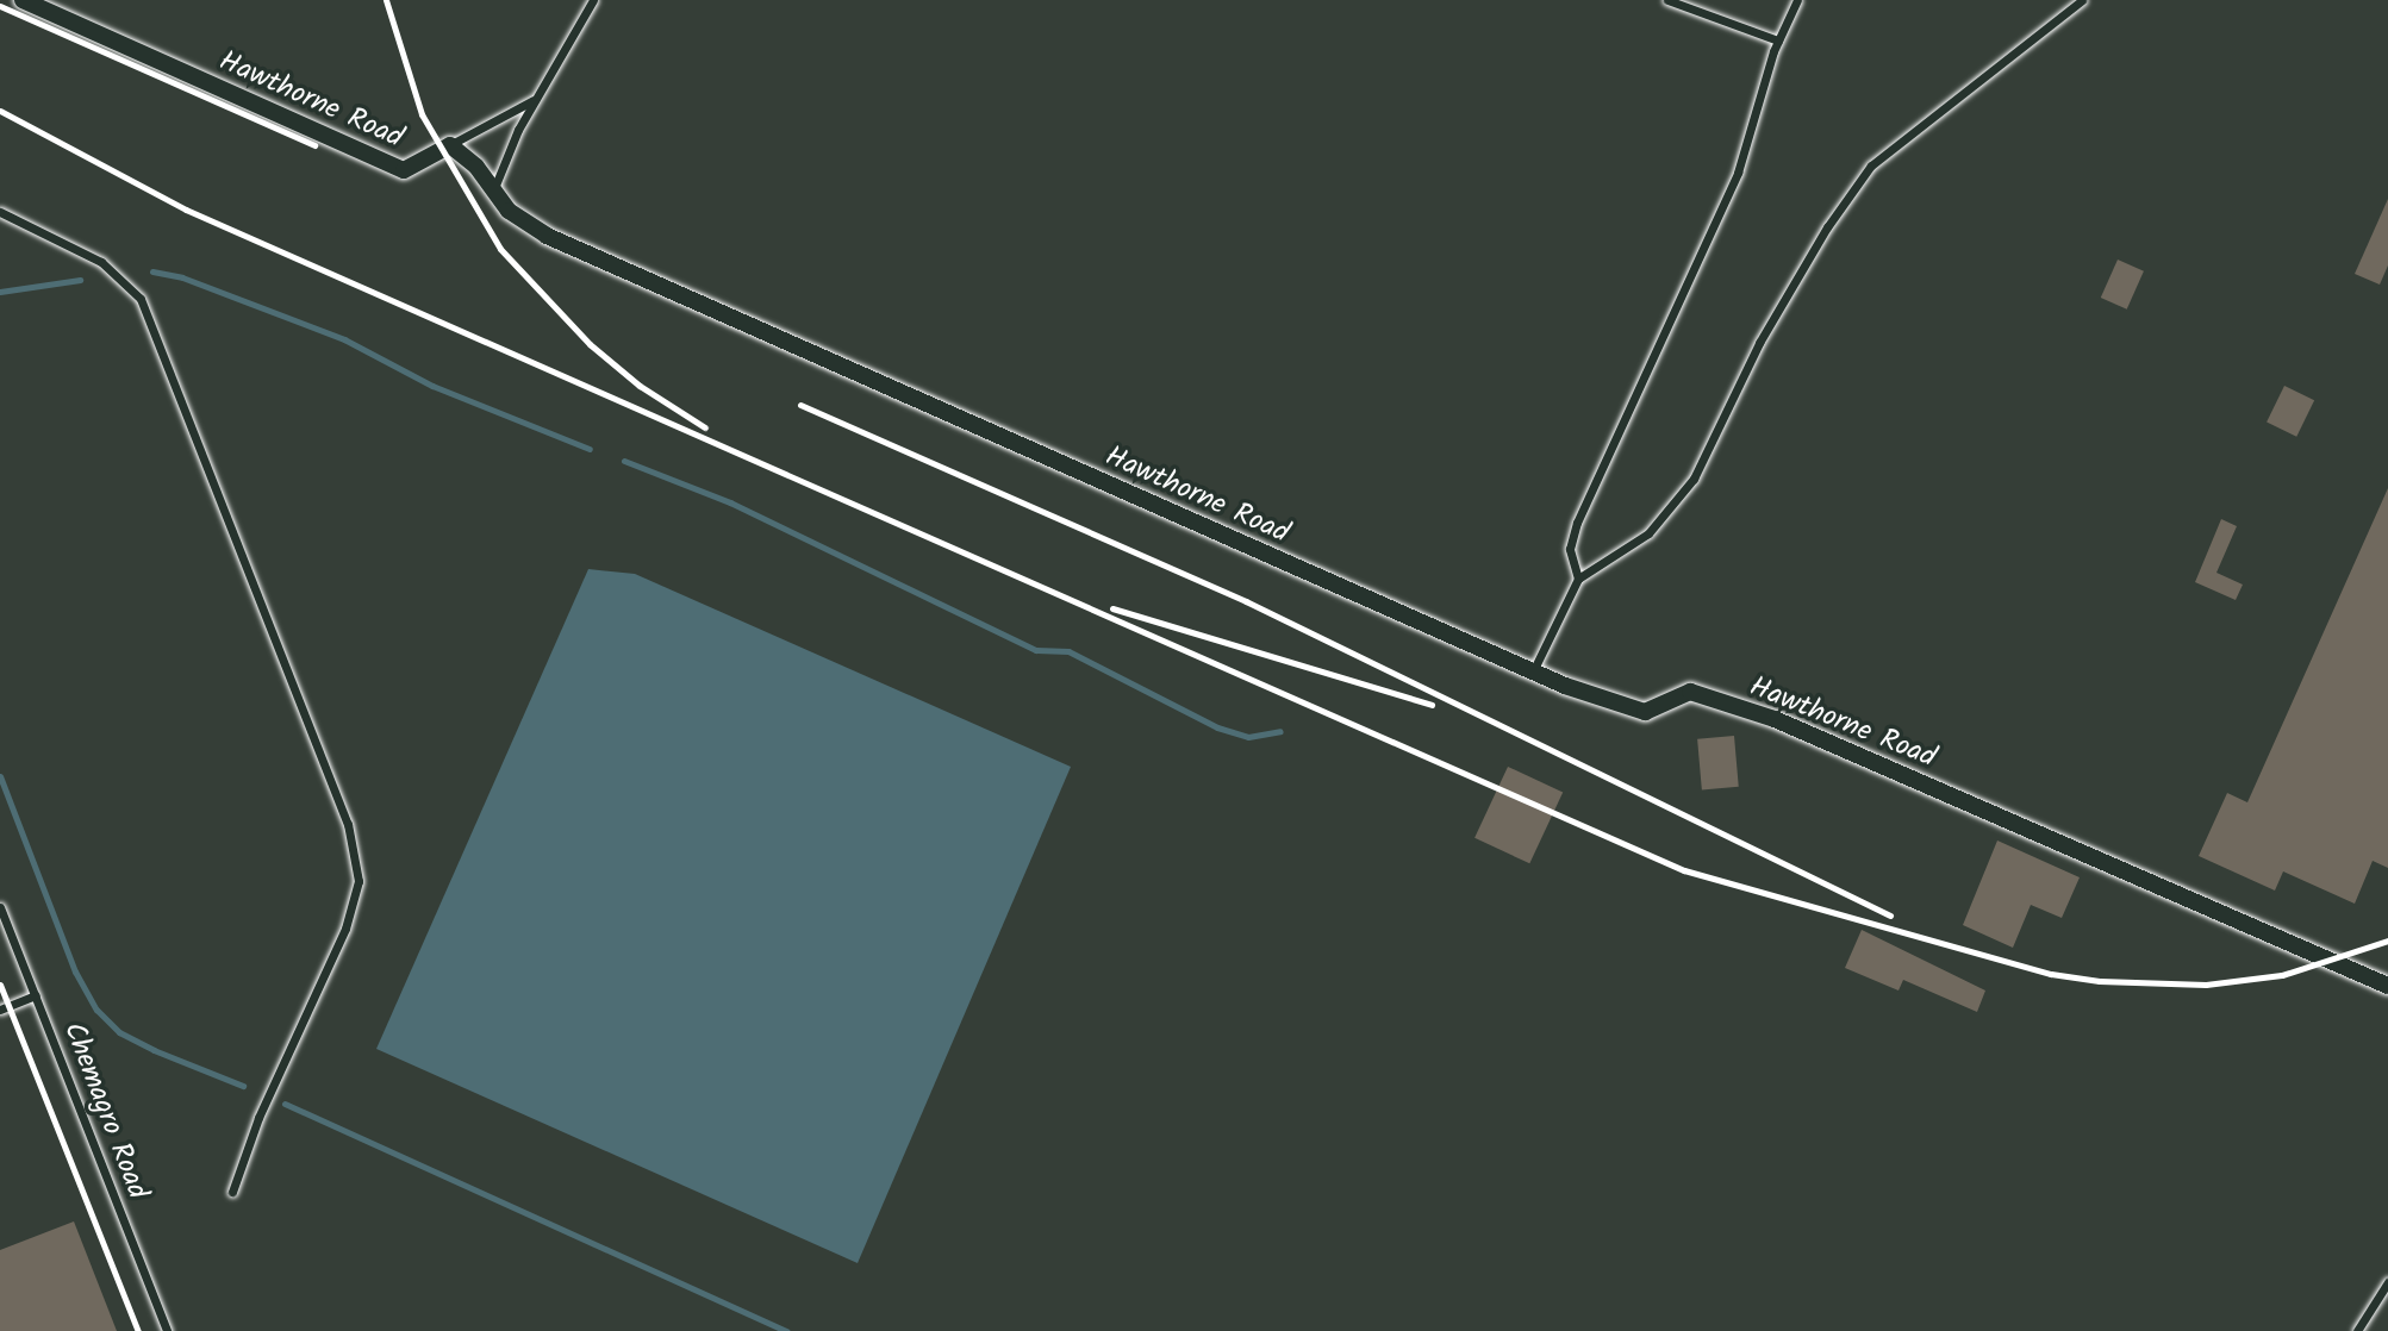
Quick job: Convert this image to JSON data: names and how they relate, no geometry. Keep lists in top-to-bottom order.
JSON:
{
  "streets": {
    "street": ["Hawthorne Road"],
    "lane": ["Chemagro Road"]
  }
}
